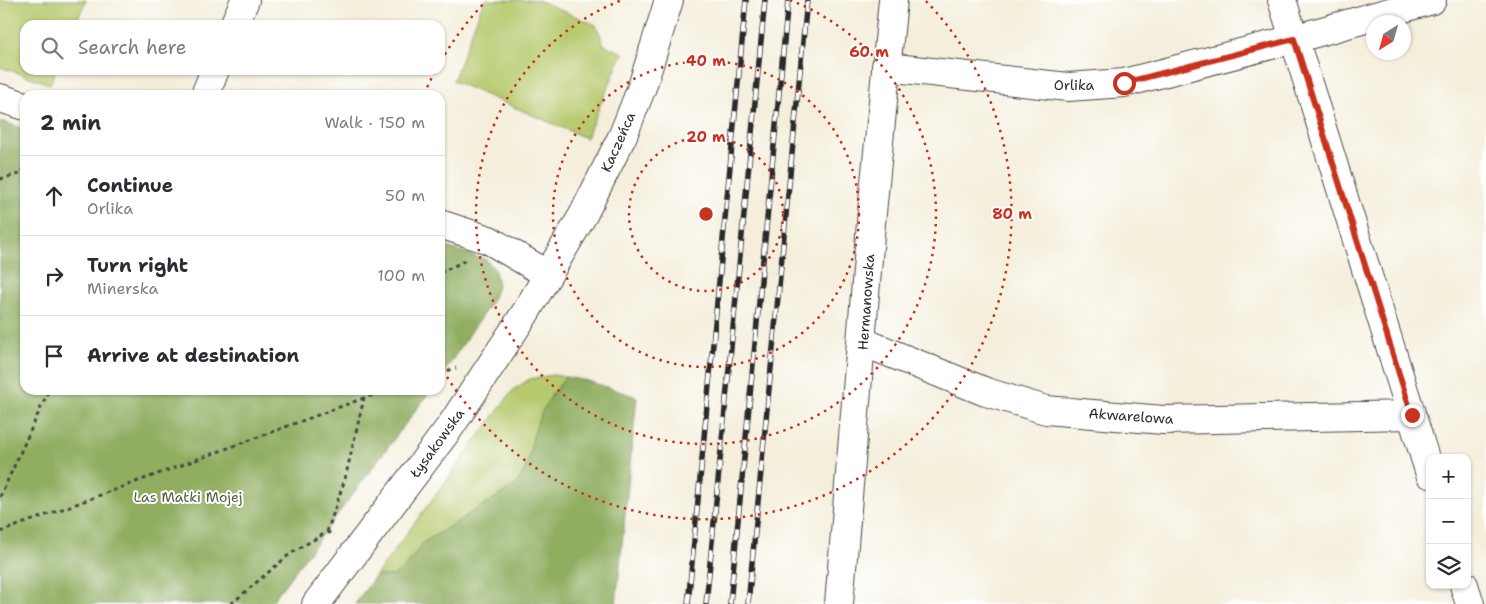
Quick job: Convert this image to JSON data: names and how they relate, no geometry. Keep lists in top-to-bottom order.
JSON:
{
  "streets": {
    "street": [
      "Orlika",
      "Kaczeńca",
      "Hermanowska",
      "Akwarelowa",
      "Łysakowska"
    ]
  },
  "crossings": [
    ["Orlika", "Hermanowska"],
    ["Kaczeńca", "Łysakowska"],
    ["Hermanowska", "Akwarelowa"]
  ],
  "parks": ["Las Matki Mojej"],
  "north": "bottom left",
  "page": {
    "search": "Search here",
    "heading": ["2 min", "Walk · 150 m"],
    "list": [
      ["Continue", "Orlika", "50 m"],
      ["Turn right", "Minerska", "100 m"],
      "Arrive at destination"
    ],
    "map_buttons": ["+", "−"]
  },
  "rings": [
    "60 m",
    "40 m",
    "20 m",
    "80 m"
  ]
}
